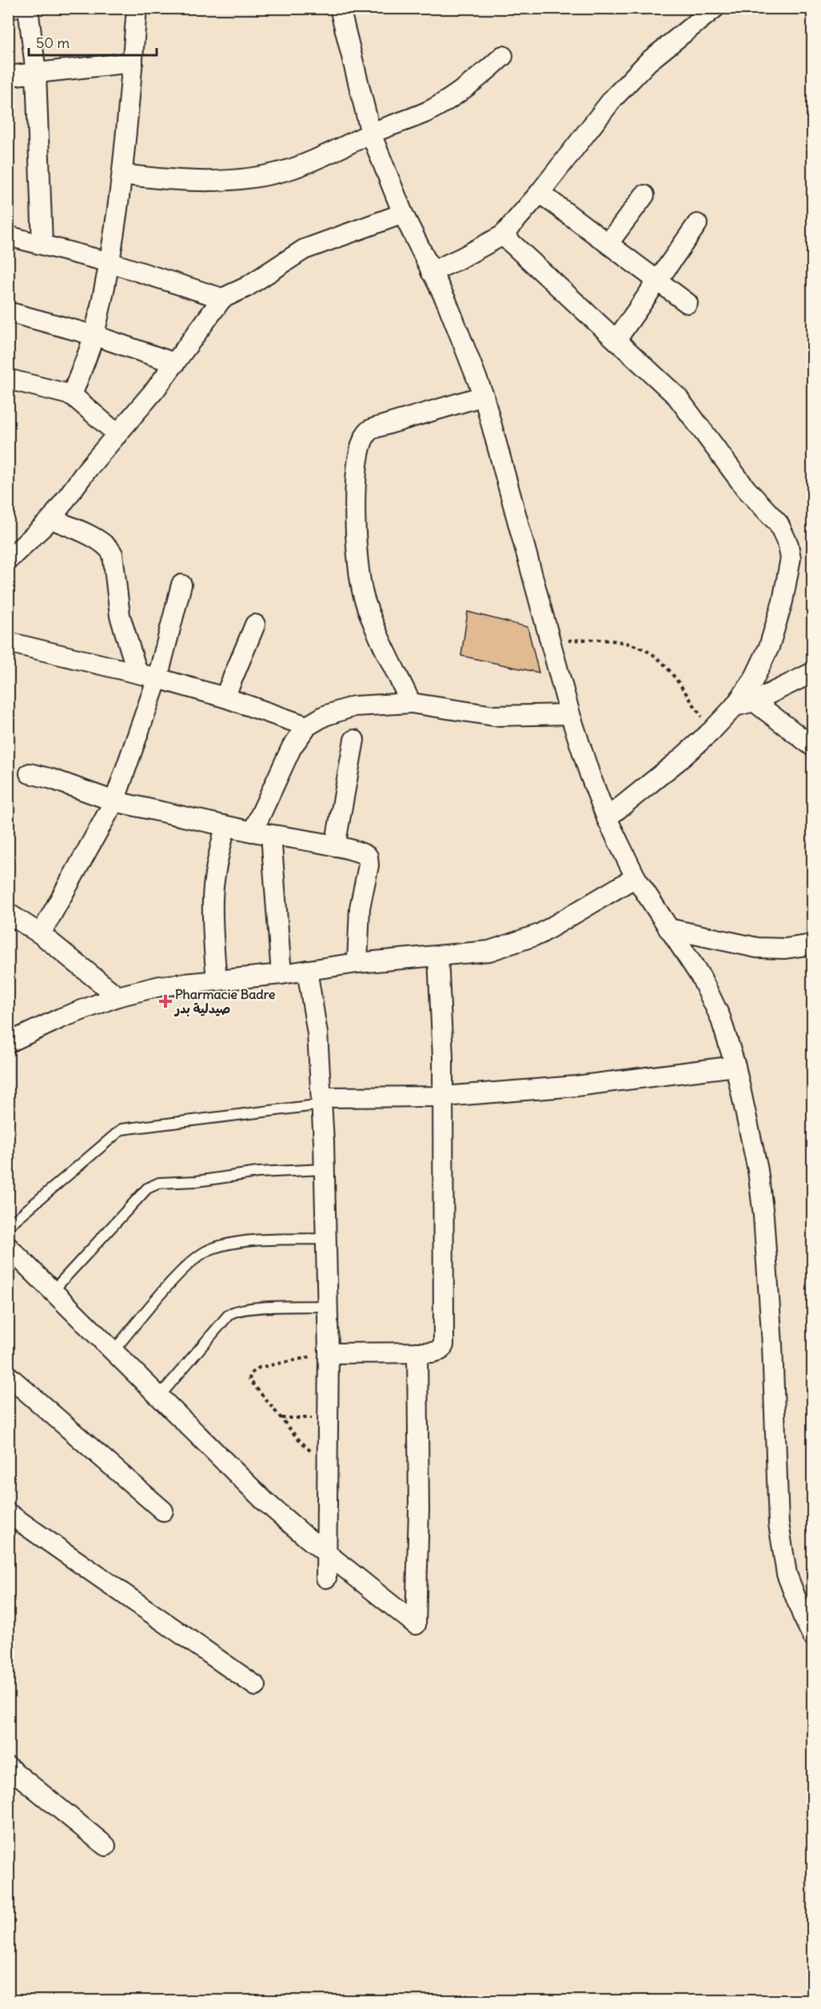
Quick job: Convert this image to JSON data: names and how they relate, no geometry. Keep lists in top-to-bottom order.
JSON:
{
  "places": {
    "health": ["Pharmacie Badre صيدلية بدر"]
  },
  "scale_bar": "50 m"
}
